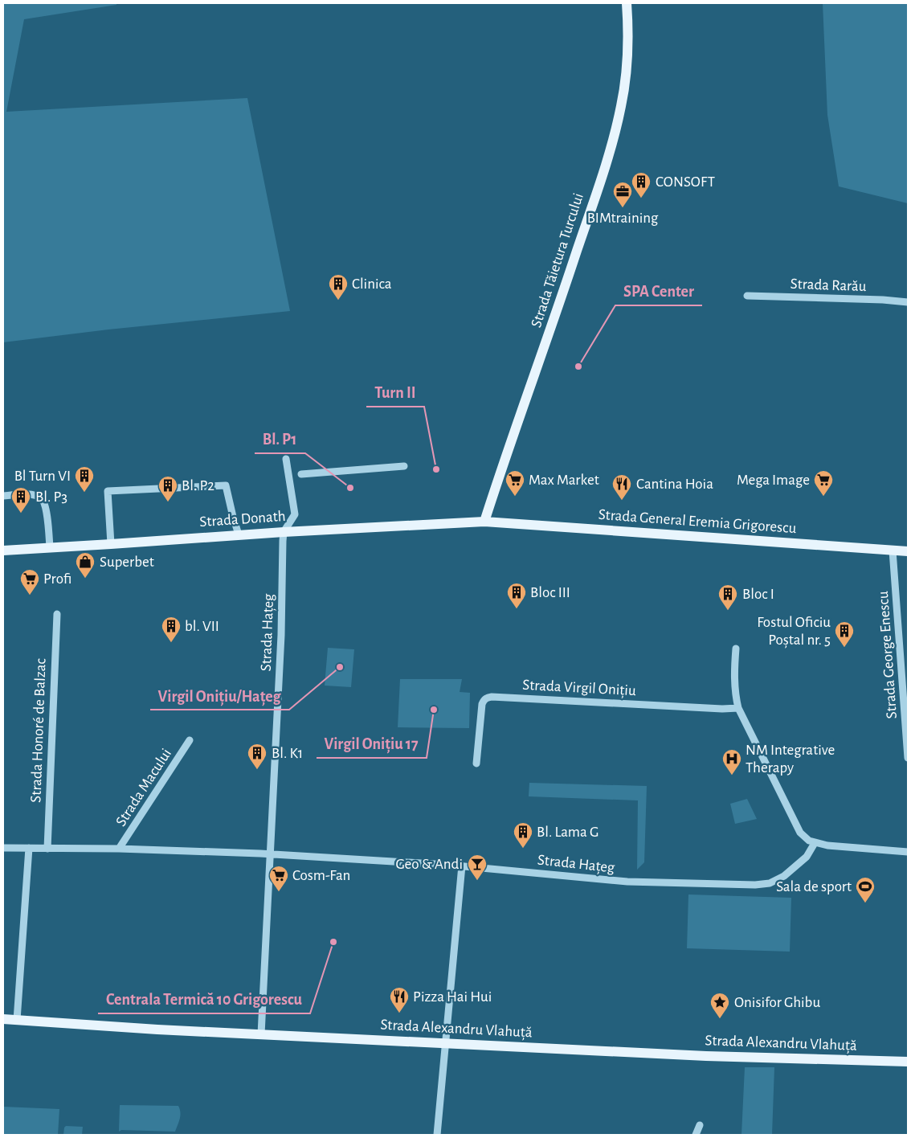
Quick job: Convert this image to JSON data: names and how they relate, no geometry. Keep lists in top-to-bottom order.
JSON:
{
  "streets": {
    "main road": [
      "Strada Tăietura Turcului",
      "Strada Donath",
      "Strada General Eremia Grigorescu",
      "Strada Alexandru Vlahuță"
    ],
    "street": [
      "Strada Rarău",
      "Strada Hațeg",
      "Strada George Enescu",
      "Strada Virgil Onițiu",
      "Strada Honoré de Balzac",
      "Strada Macului"
    ]
  },
  "crossings": [
    ["Strada Tăietura Turcului", "Strada Donath"],
    ["Strada Tăietura Turcului", "Strada General Eremia Grigorescu"],
    ["Strada Donath", "Strada General Eremia Grigorescu"],
    ["Strada Donath", "Strada Hațeg"],
    ["Strada General Eremia Grigorescu", "Strada George Enescu"],
    ["Strada Hațeg", "Strada Honoré de Balzac"],
    ["Strada Hațeg", "Strada Macului"],
    ["Strada Hațeg", "Strada Alexandru Vlahuță"]
  ],
  "places": {
    "building": [
      "CONSOFT",
      "Clinica",
      "Bl Turn VI",
      "Bl. P2",
      "Bl. P3",
      "Bloc III",
      "Bloc I",
      "bl. VII",
      "Fostul Oficiu Poștal nr. 5",
      "Bl. K1",
      "Bl. Lama G"
    ],
    "office": ["BIMtraining"],
    "other": [
      "SPA Center",
      "Turn II",
      "Bl. P1",
      "Virgil Onițiu/Hațeg",
      "Virgil Onițiu 17",
      "Centrala Termică 10 Grigorescu"
    ],
    "supermarket": [
      "Max Market",
      "Mega Image",
      "Profi",
      "Cosm-Fan"
    ],
    "restaurant": ["Cantina Hoia", "Pizza Hai Hui"],
    "shop": ["Superbet"],
    "hospital": ["NM Integrative Therapy"],
    "bar": ["Geo & Andi"],
    "sports": ["Sala de sport"],
    "place": ["Onisifor Ghibu"]
  }
}
